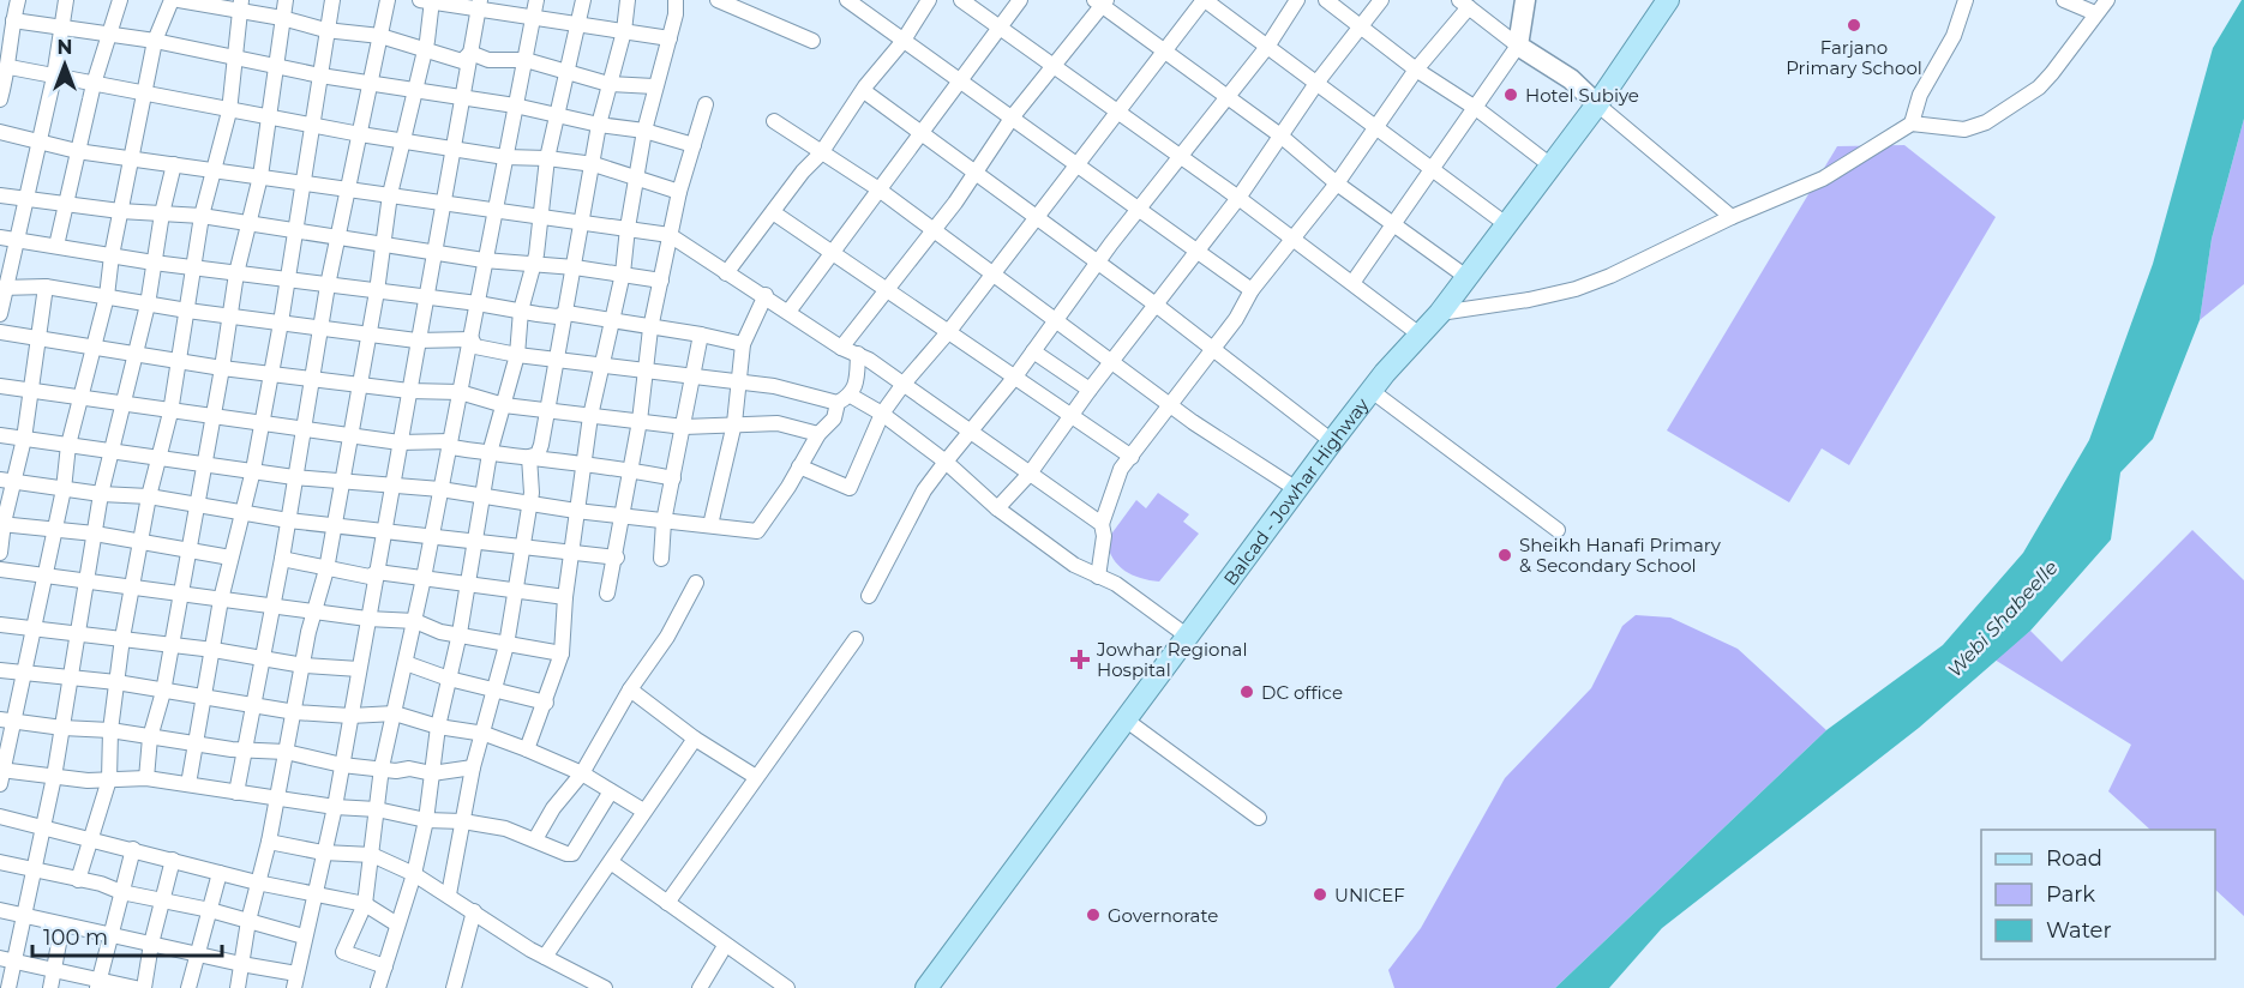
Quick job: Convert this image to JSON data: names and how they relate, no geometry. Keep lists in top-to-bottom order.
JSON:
{
  "streets": {
    "main road": ["Balcad - Jowhar Highway"]
  },
  "water": ["Webi Shabeelle"],
  "places": {
    "other": [
      "Farjano Primary School",
      "Hotel Subiye",
      "Sheikh Hanafi Primary & Secondary School",
      "DC office",
      "UNICEF",
      "Governorate"
    ],
    "health": ["Jowhar Regional Hospital"]
  },
  "legend": ["Road", "Park", "Water"],
  "scale_bar": "100 m",
  "north": "top"
}
